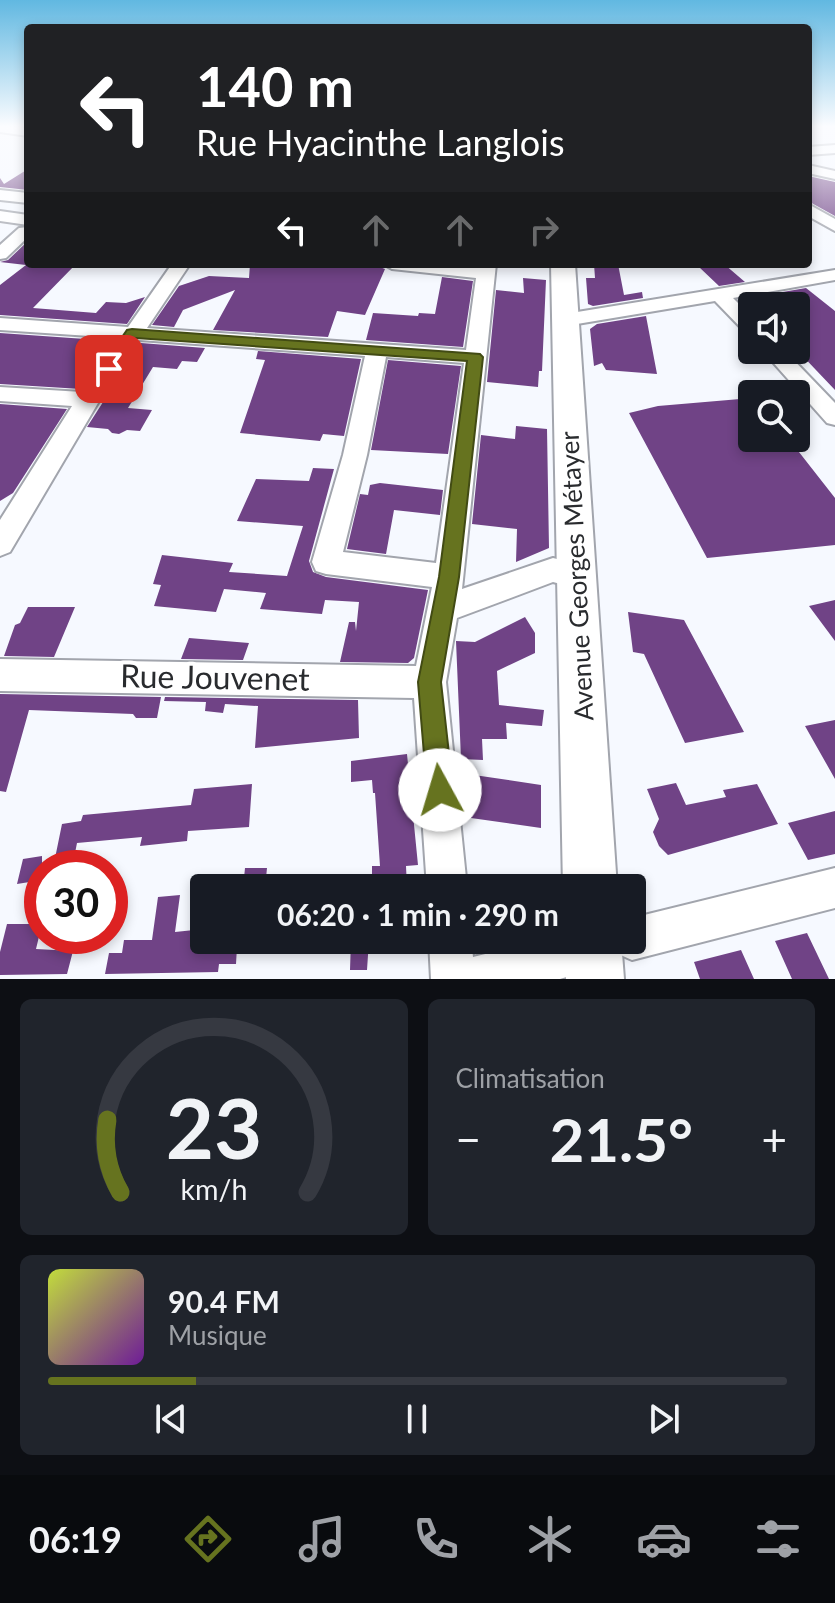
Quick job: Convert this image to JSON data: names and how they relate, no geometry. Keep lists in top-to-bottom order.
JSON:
{
  "streets": {
    "street": ["Avenue Georges Métayer", "Rue Jouvenet"]
  },
  "page": {
    "turn": ["140 m", "Rue Hyacinthe Langlois"],
    "limit": "30",
    "trip": "06:20 · 1 min · 290 m",
    "tile": "Climatisation",
    "heat": ["−", "21.5°", "+"],
    "song": ["90.4 FM", "Musique"],
    "tabs": "06:19",
    "gauge": ["23", "km/h"]
  }
}
